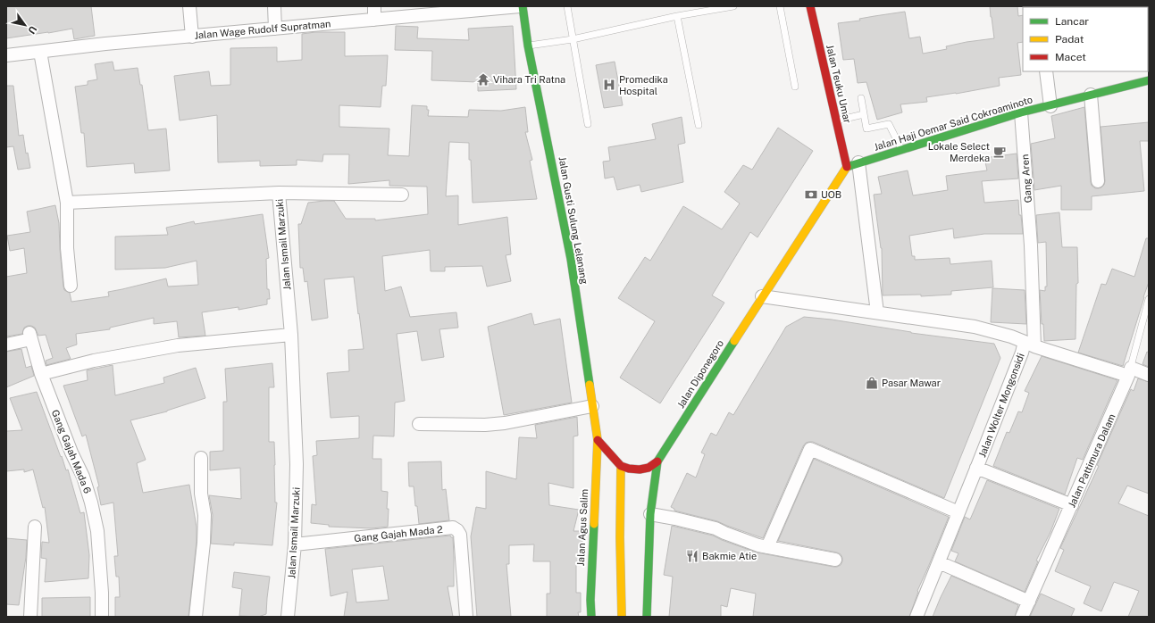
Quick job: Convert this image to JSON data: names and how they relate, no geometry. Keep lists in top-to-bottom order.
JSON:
{
  "streets": {
    "street": [
      "Jalan Wage Rudolf Supratman",
      "Jalan Teuku Umar",
      "Jalan Haji Oemar Said Cokroaminoto",
      "Gang Aren",
      "Jalan Gusti Sulung Lelanang",
      "Jalan Ismail Marzuki",
      "Jalan Diponegoro",
      "Jalan Wolter Mongonsidi",
      "Gang Gajah Mada 6",
      "Jalan Pattimura Dalam",
      "Jalan Agus Salim",
      "Gang Gajah Mada 2"
    ]
  },
  "crossings": [
    ["Jalan Wage Rudolf Supratman", "Jalan Gusti Sulung Lelanang"],
    ["Jalan Teuku Umar", "Jalan Haji Oemar Said Cokroaminoto"],
    ["Jalan Teuku Umar", "Jalan Diponegoro"],
    ["Jalan Haji Oemar Said Cokroaminoto", "Gang Aren"],
    ["Jalan Haji Oemar Said Cokroaminoto", "Jalan Diponegoro"],
    ["Gang Aren", "Jalan Wolter Mongonsidi"],
    ["Jalan Gusti Sulung Lelanang", "Jalan Agus Salim"],
    ["Jalan Ismail Marzuki", "Gang Gajah Mada 2"],
    ["Jalan Diponegoro", "Jalan Wolter Mongonsidi"]
  ],
  "places": {
    "temple": ["Vihara Tri Ratna"],
    "hospital": ["Promedika Hospital"],
    "cafe": ["Lokale Select Merdeka"],
    "bank": ["UOB"],
    "shop": ["Pasar Mawar"],
    "restaurant": ["Bakmie Atie"]
  },
  "legend": ["Lancar", "Padat", "Macet"],
  "north": "bottom right"
}
